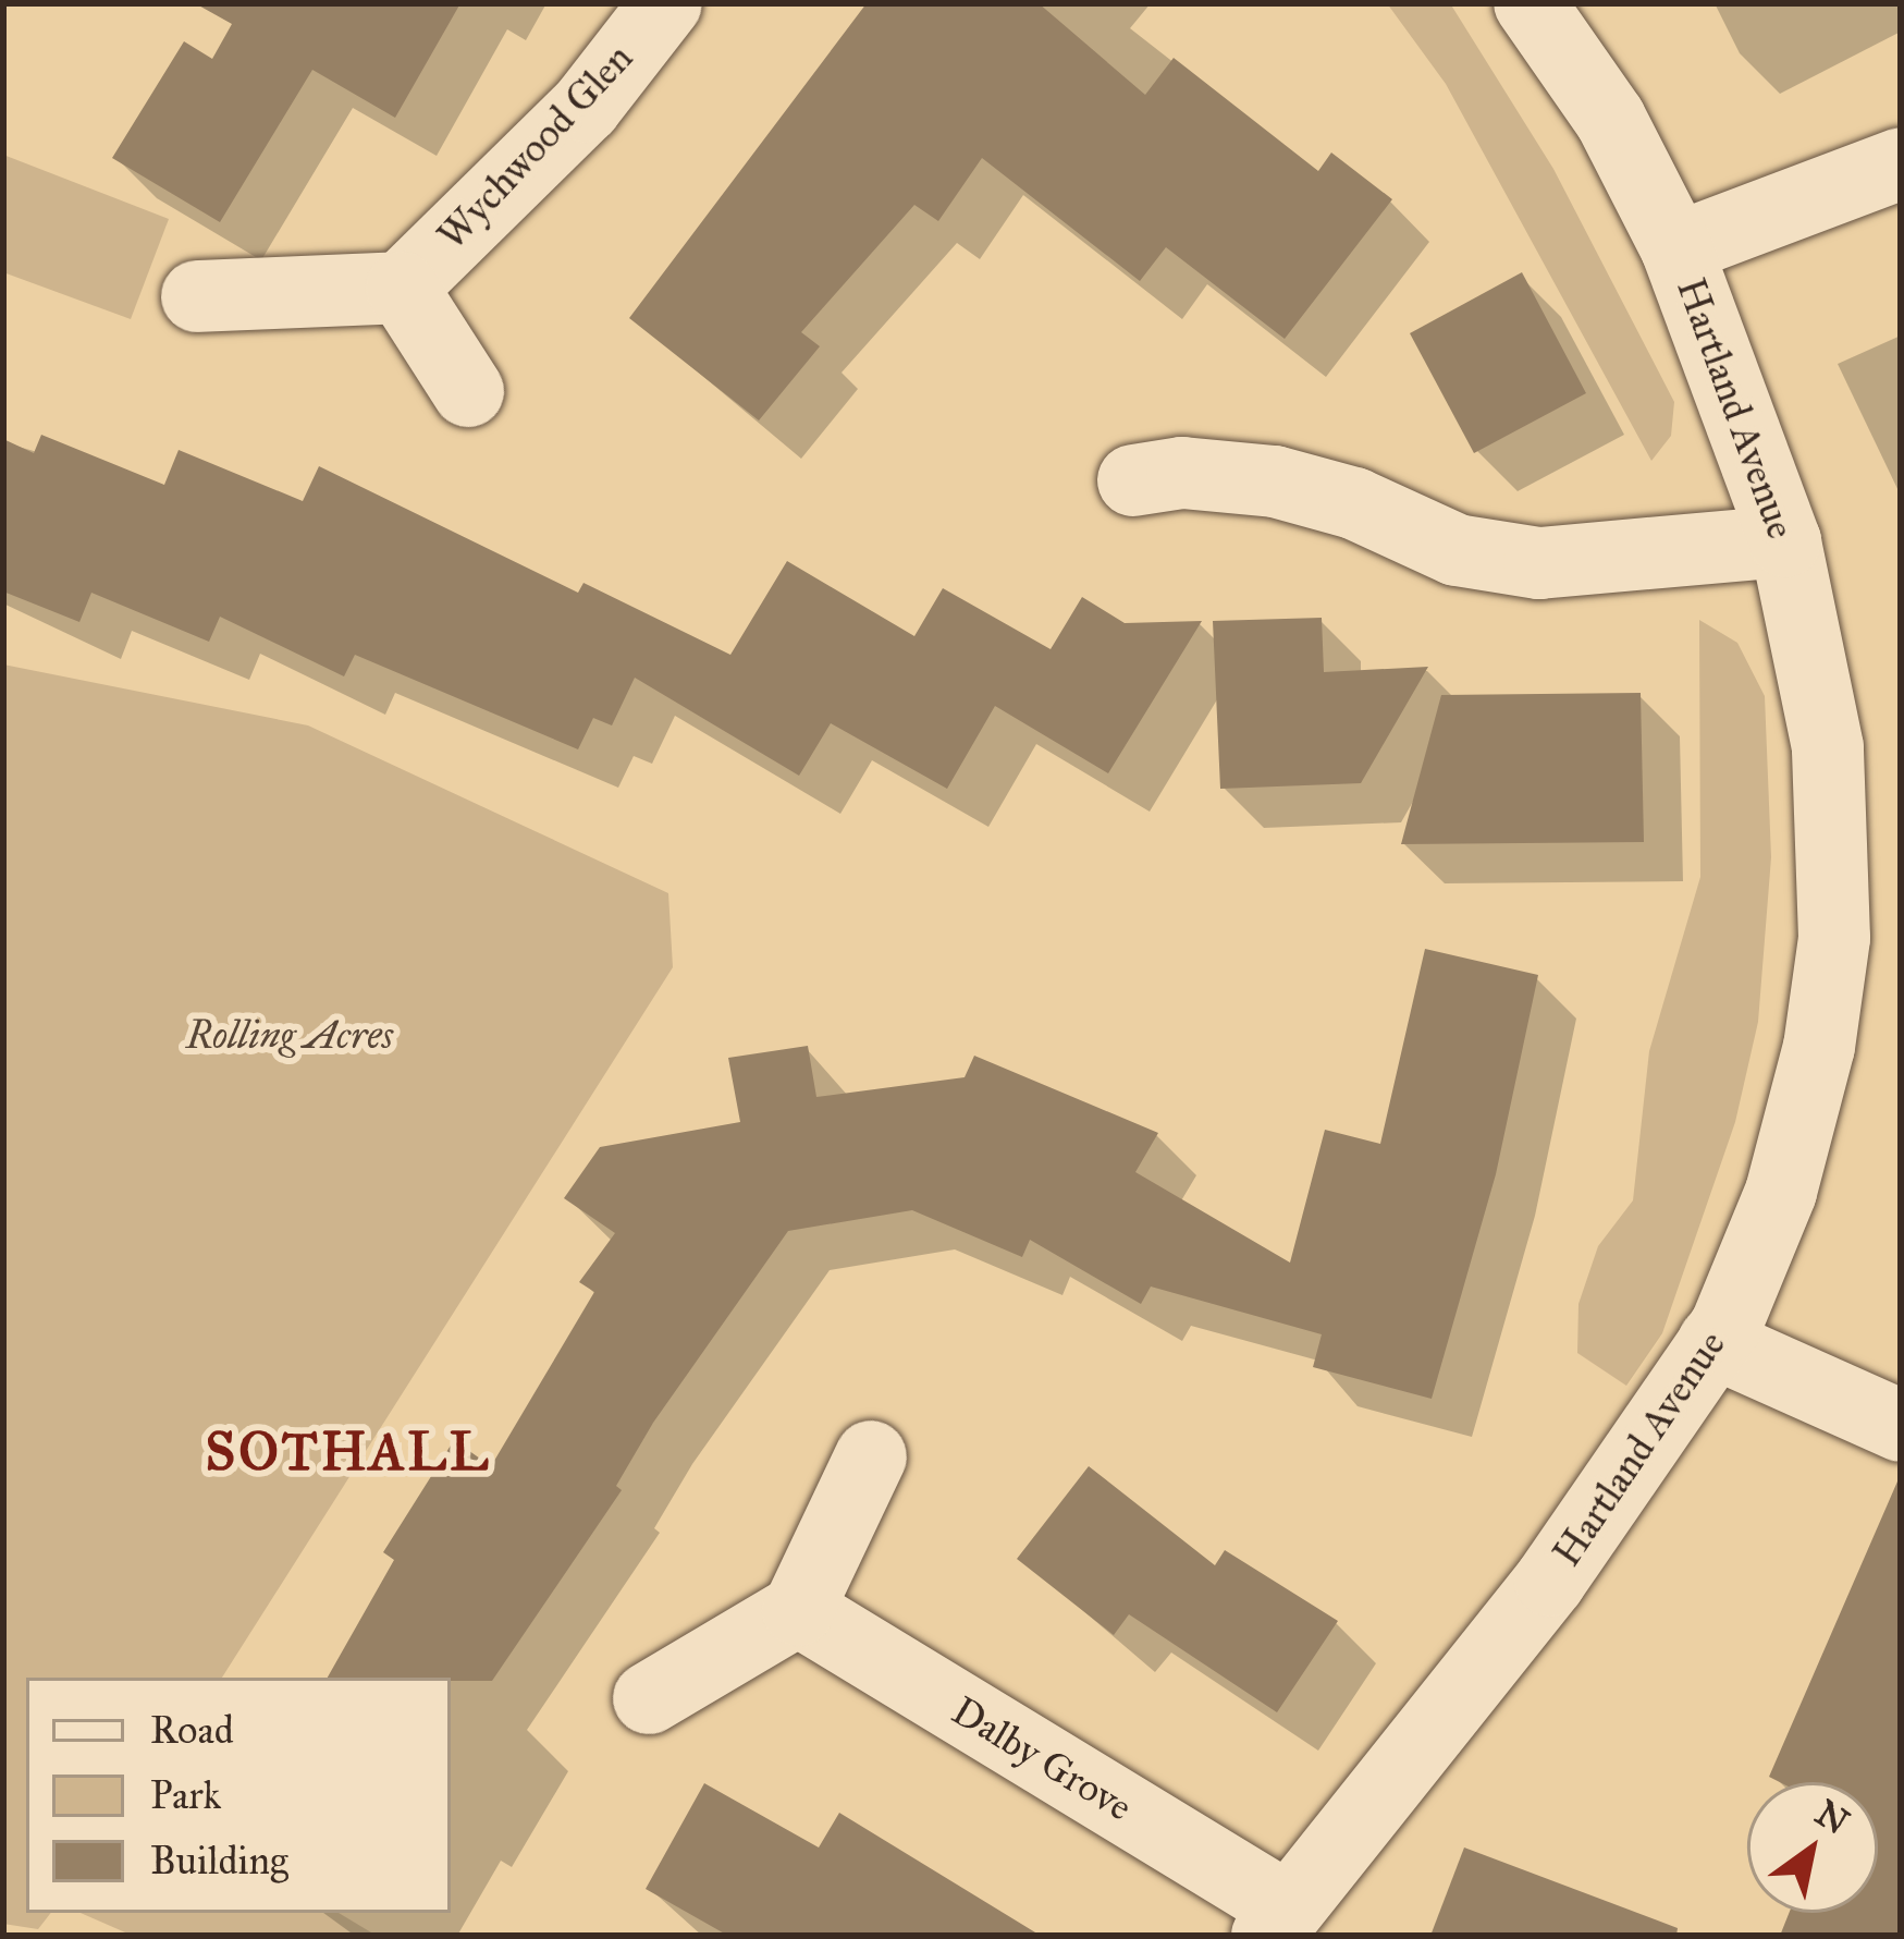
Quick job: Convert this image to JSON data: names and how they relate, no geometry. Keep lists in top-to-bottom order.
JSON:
{
  "streets": {
    "street": ["Wychwood Glen", "Hartland Avenue", "Dalby Grove"]
  },
  "crossings": [
    ["Hartland Avenue", "Dalby Grove"]
  ],
  "districts": ["SOTHALL"],
  "parks": ["Rolling Acres"],
  "legend": ["Road", "Park", "Building"],
  "north": "top right"
}
